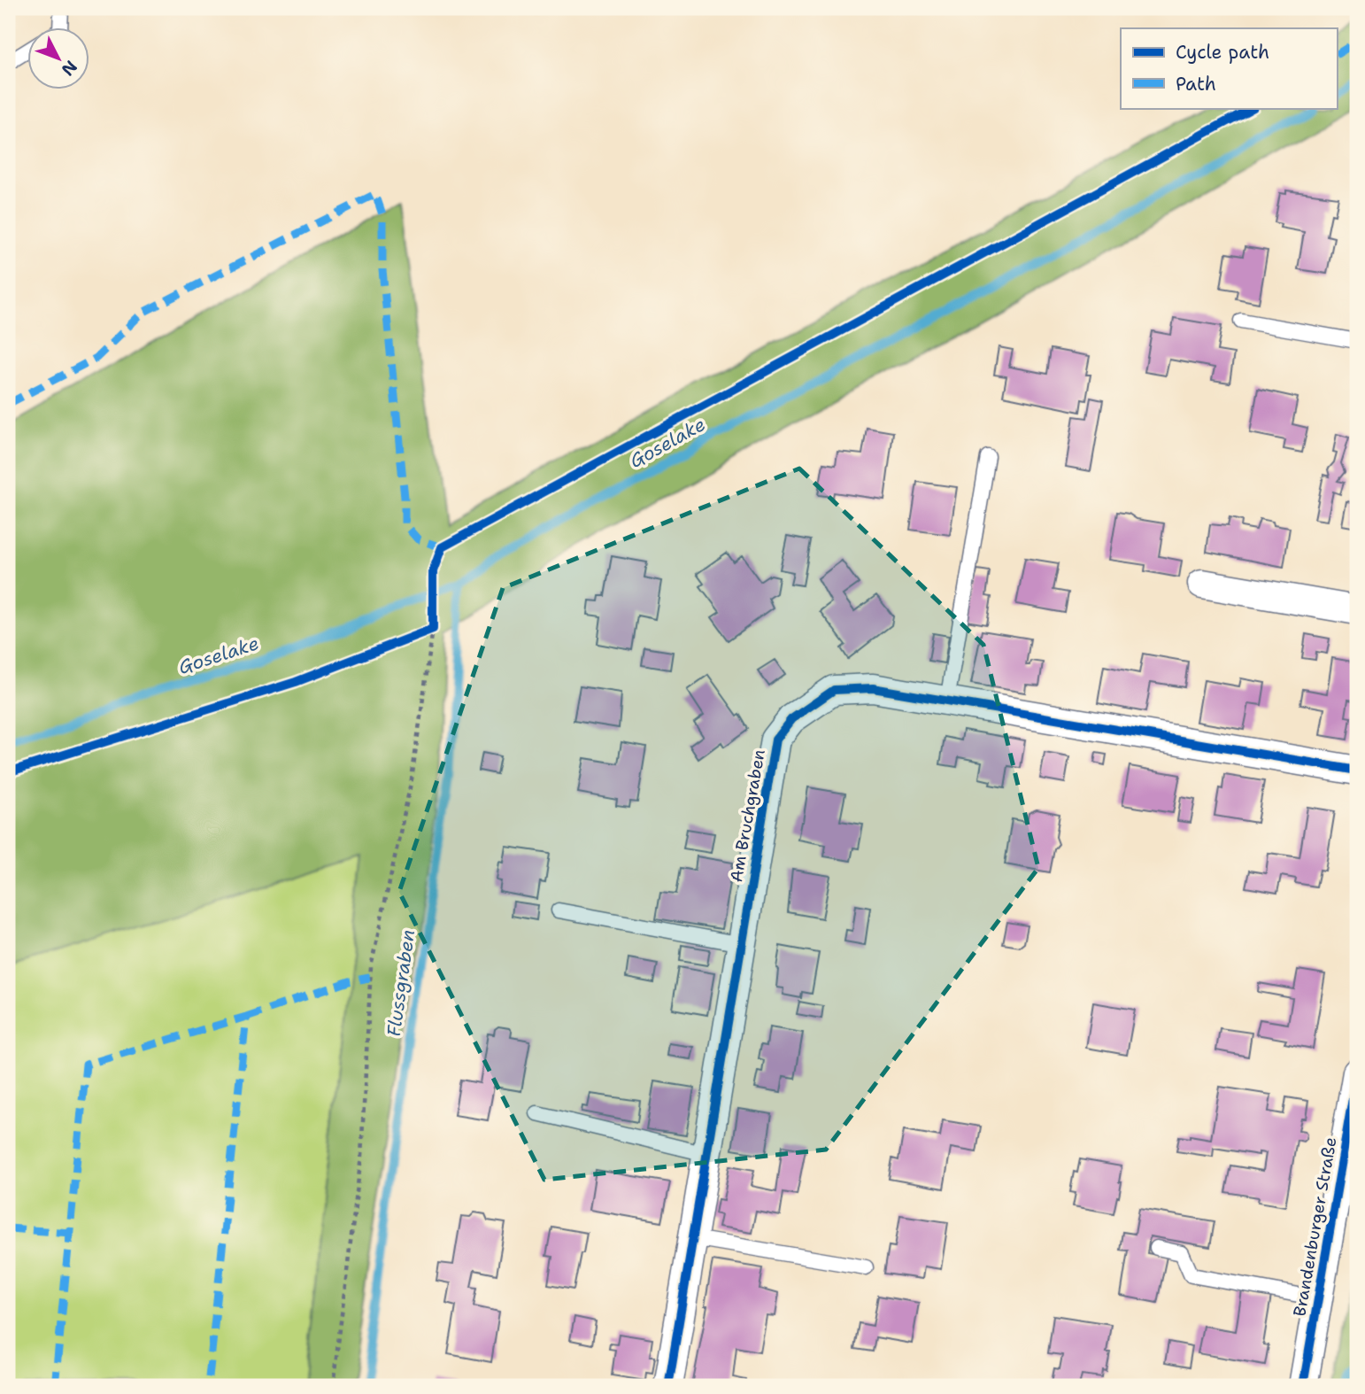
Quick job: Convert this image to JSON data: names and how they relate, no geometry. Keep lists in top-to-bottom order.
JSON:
{
  "streets": {
    "street": ["Am Bruchgraben", "Brandenburger Straße"]
  },
  "water": ["Goselake", "Flussgraben"],
  "legend": ["Cycle path", "Path"],
  "north": "bottom right"
}
